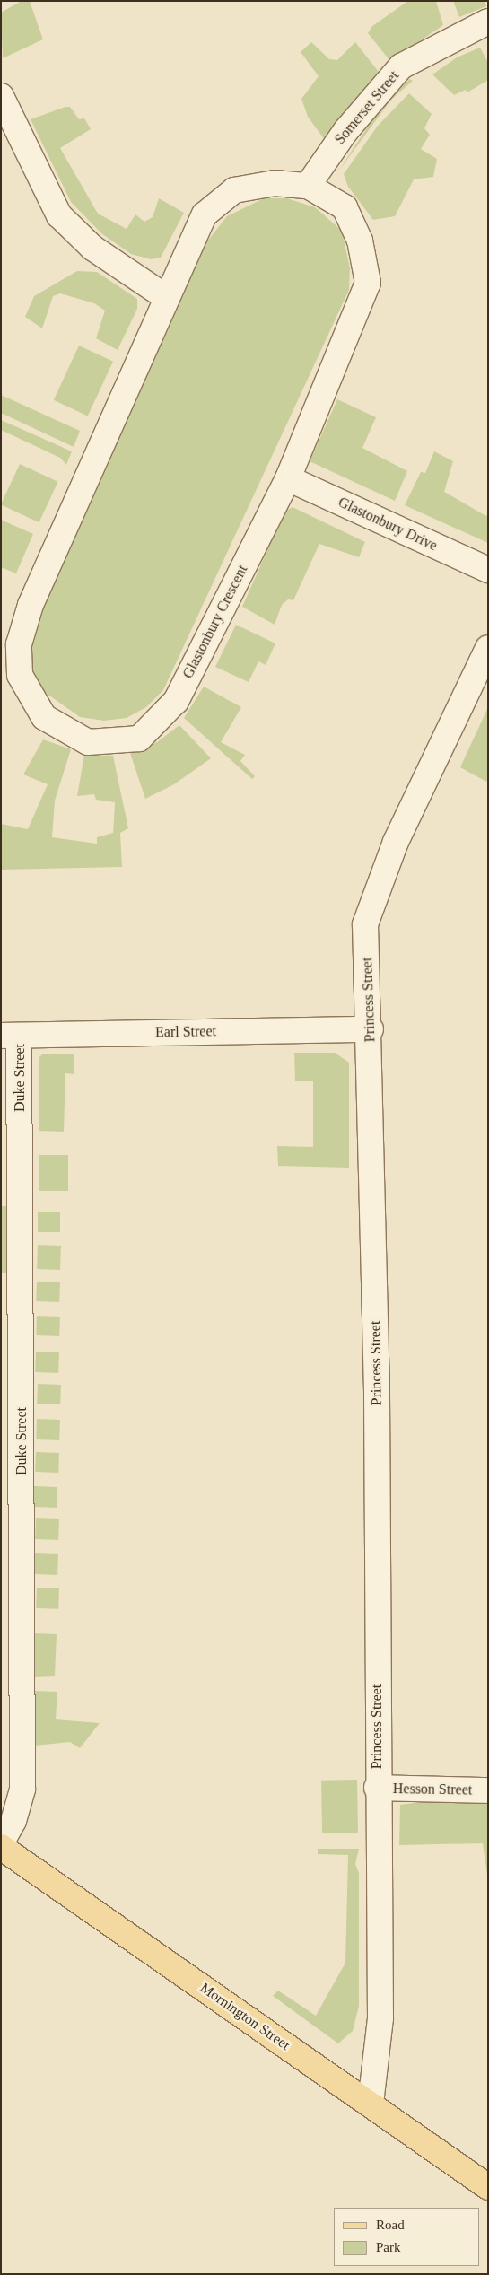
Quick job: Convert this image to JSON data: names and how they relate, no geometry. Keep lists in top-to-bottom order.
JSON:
{
  "streets": {
    "main road": ["Mornington Street"],
    "street": [
      "Somerset Street",
      "Glastonbury Drive",
      "Glastonbury Crescent",
      "Princess Street",
      "Earl Street",
      "Duke Street",
      "Hesson Street"
    ]
  },
  "crossings": [
    ["Somerset Street", "Glastonbury Crescent"],
    ["Glastonbury Drive", "Glastonbury Crescent"],
    ["Princess Street", "Earl Street"],
    ["Princess Street", "Hesson Street"],
    ["Princess Street", "Mornington Street"],
    ["Earl Street", "Duke Street"],
    ["Duke Street", "Mornington Street"]
  ],
  "legend": ["Road", "Park"]
}
